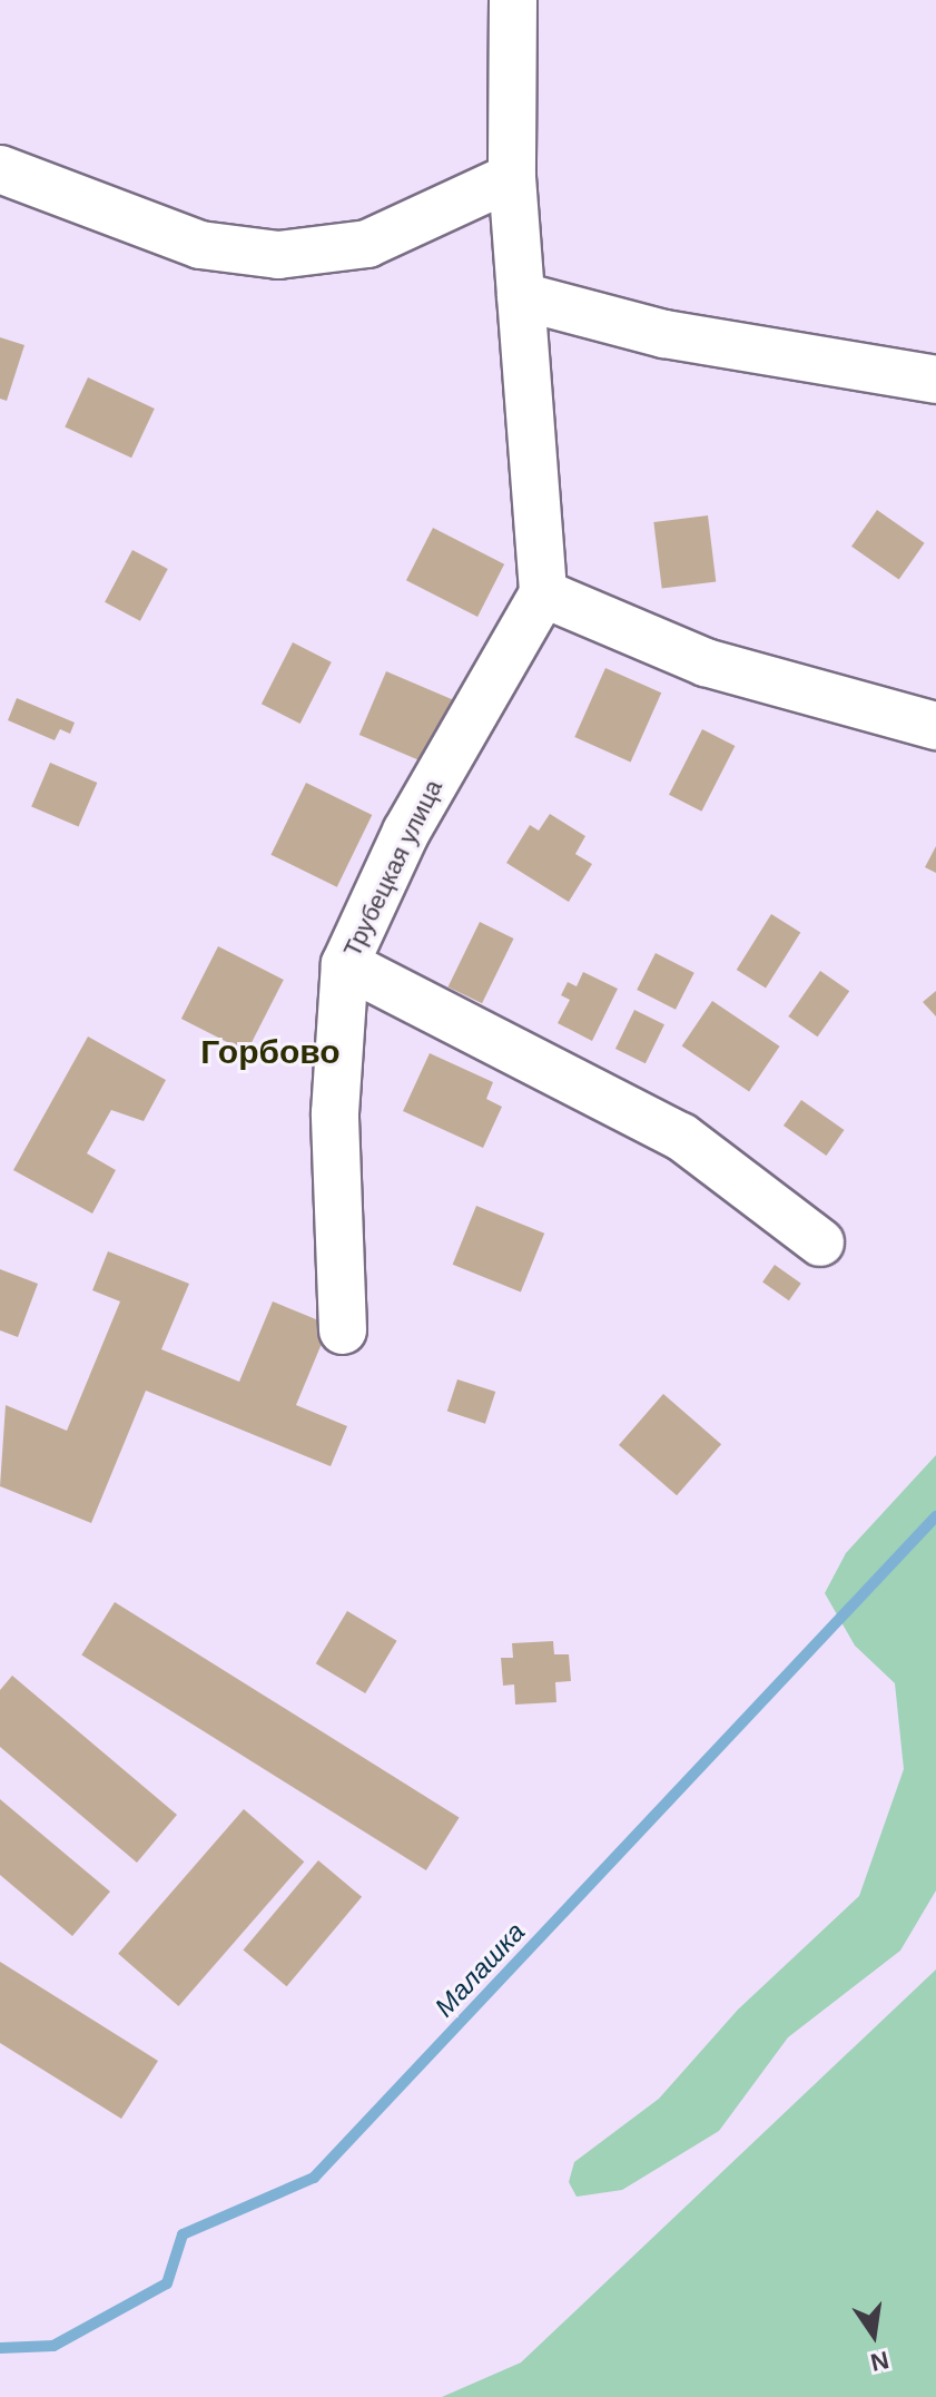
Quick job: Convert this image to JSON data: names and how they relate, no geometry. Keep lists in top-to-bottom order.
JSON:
{
  "streets": {
    "street": ["Трубецкая улица"]
  },
  "districts": ["Горбово"],
  "water": ["Малашка"],
  "north": "bottom"
}
